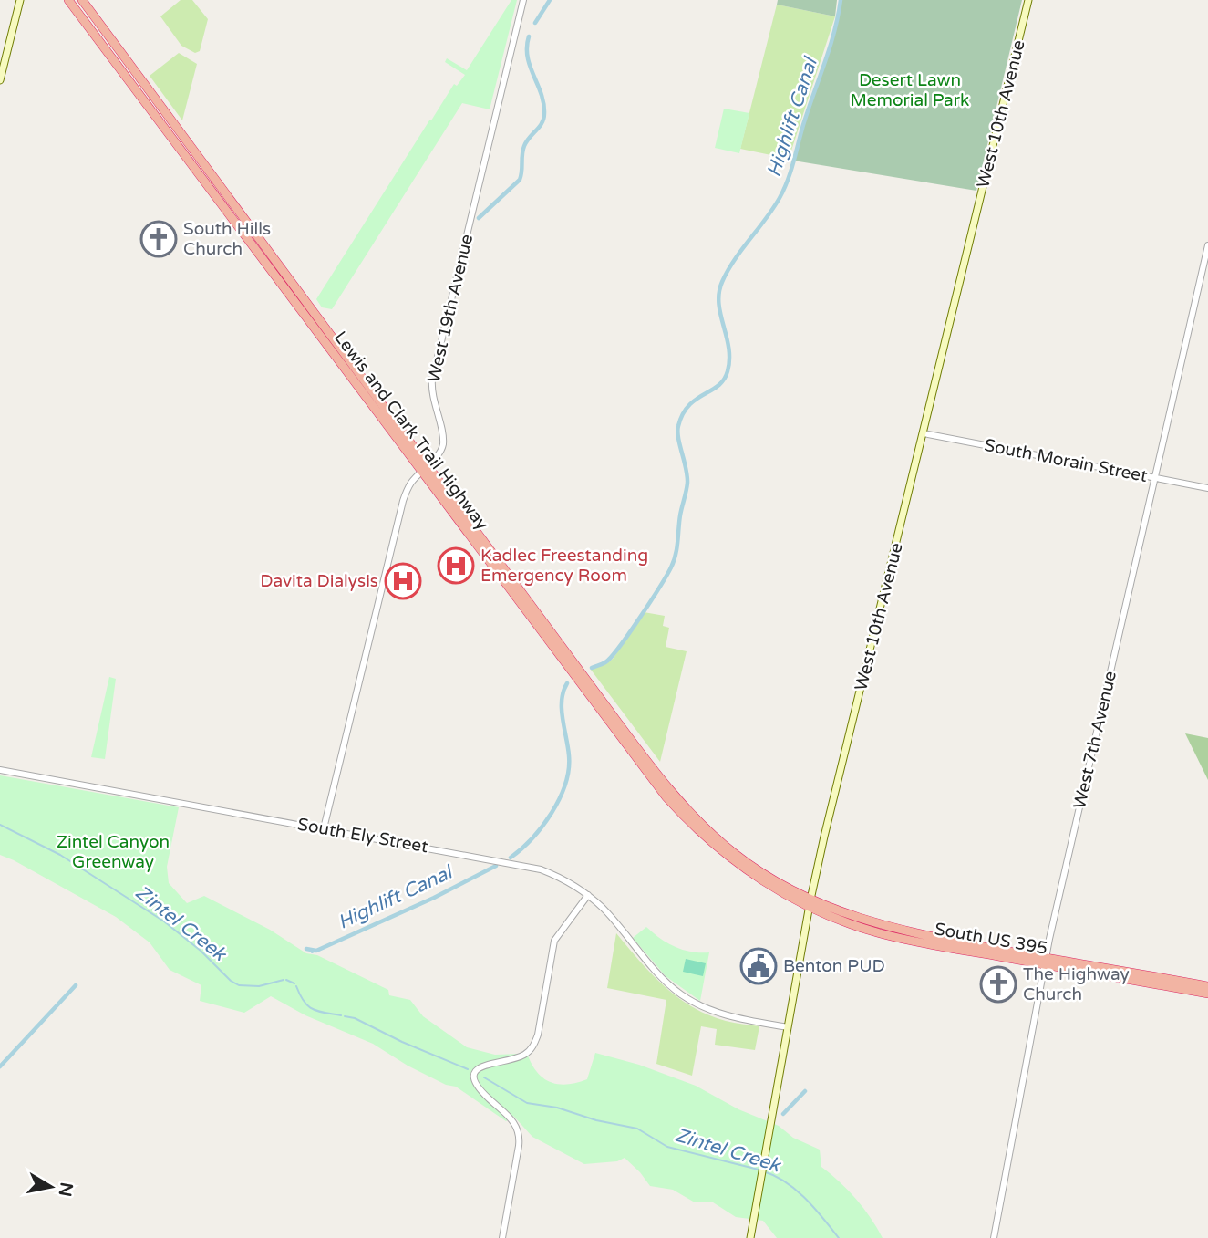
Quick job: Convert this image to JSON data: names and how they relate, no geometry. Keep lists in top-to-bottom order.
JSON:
{
  "streets": {
    "highway": ["Lewis and Clark Trail Highway", "South US 395"],
    "main road": ["West 10th Avenue"],
    "street": [
      "West 19th Avenue",
      "South Morain Street",
      "West 7th Avenue",
      "South Ely Street"
    ]
  },
  "crossings": [
    ["West 10th Avenue", "Lewis and Clark Trail Highway"],
    ["West 10th Avenue", "South Morain Street"],
    ["West 10th Avenue", "South Ely Street"],
    ["West 10th Avenue", "South US 395"],
    ["West 19th Avenue", "Lewis and Clark Trail Highway"],
    ["West 19th Avenue", "South Ely Street"],
    ["Lewis and Clark Trail Highway", "South US 395"],
    ["South Morain Street", "West 7th Avenue"],
    ["West 7th Avenue", "South US 395"]
  ],
  "water": ["Highlift Canal", "Zintel Creek"],
  "parks": ["Desert Lawn Memorial Park", "Zintel Canyon Greenway"],
  "places": {
    "church": ["South Hills Church", "The Highway Church"],
    "hospital": ["Kadlec Freestanding Emergency Room", "Davita Dialysis"],
    "public building": ["Benton PUD"]
  },
  "north": "right"
}
